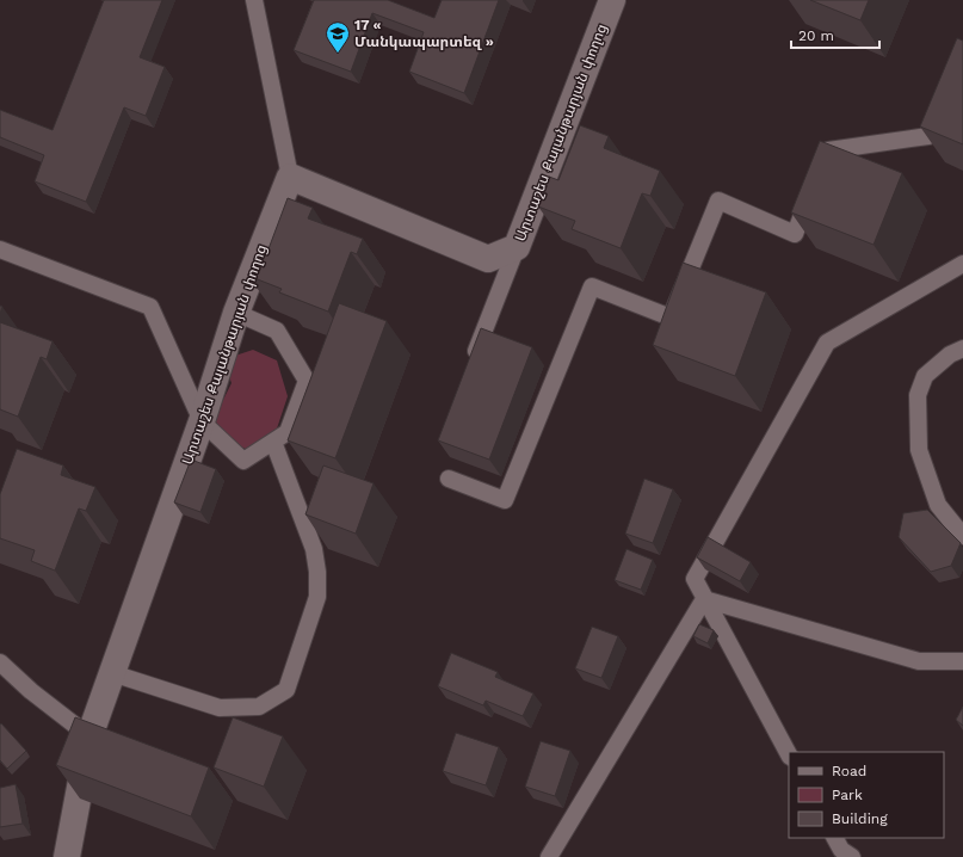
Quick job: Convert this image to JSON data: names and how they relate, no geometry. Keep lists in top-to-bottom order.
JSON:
{
  "streets": {
    "street": ["Արտաշես Քալանթարյան փողոց"]
  },
  "places": {
    "school or university": ["17 « Մանկապարտեզ »"]
  },
  "legend": ["Road", "Park", "Building"],
  "scale_bar": "20 m"
}
